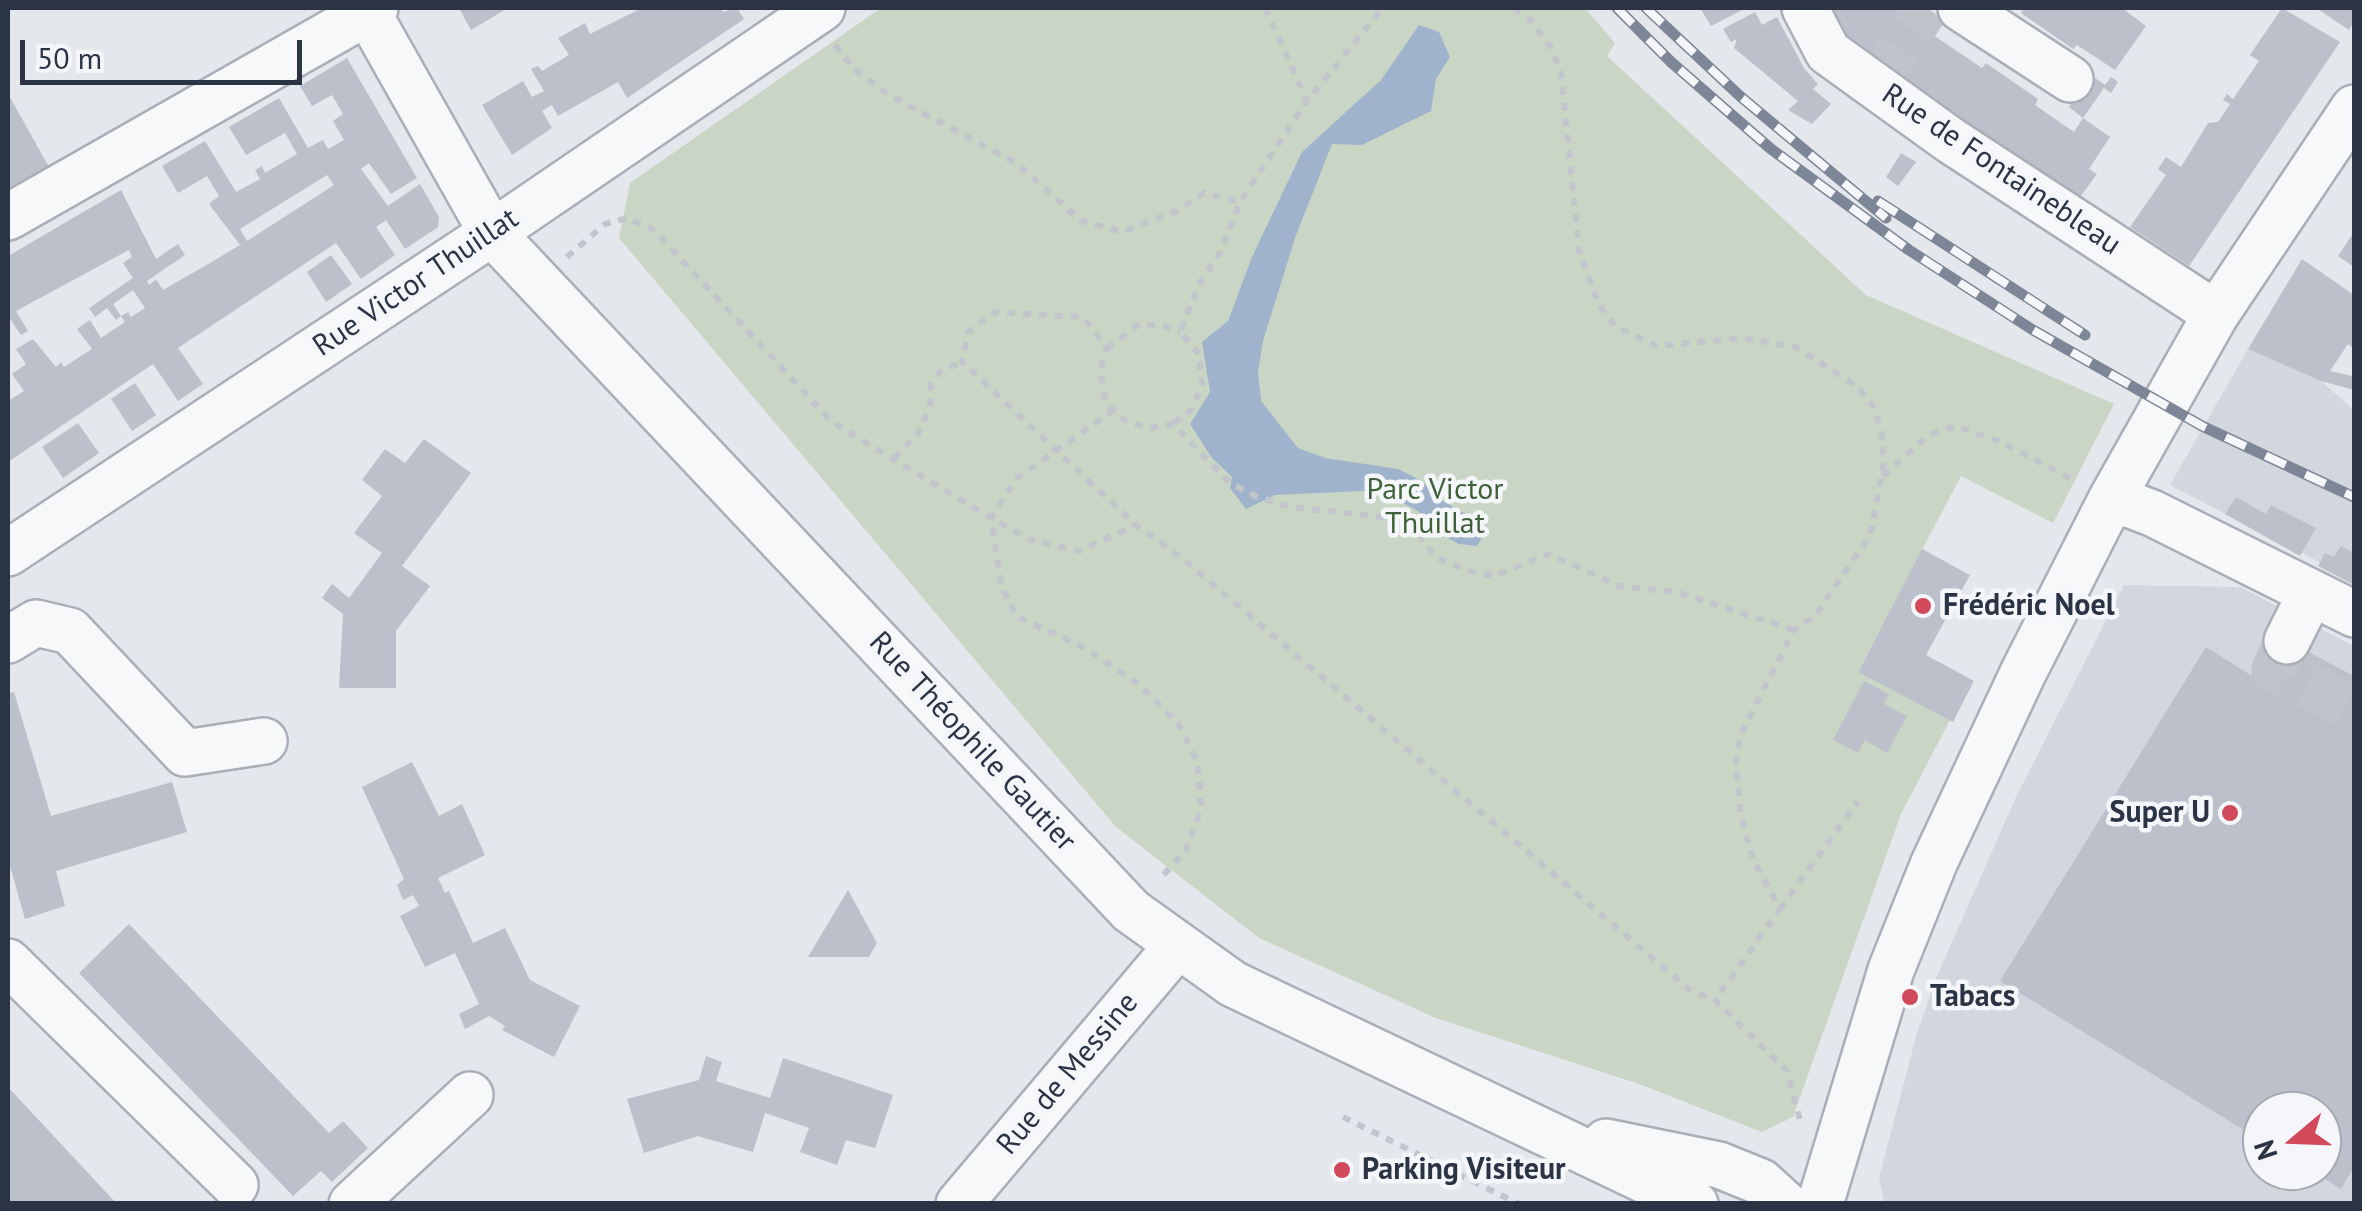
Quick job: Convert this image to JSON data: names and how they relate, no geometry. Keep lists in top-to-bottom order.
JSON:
{
  "streets": {
    "street": [
      "Rue de Fontainebleau",
      "Rue Victor Thuillat",
      "Rue Théophile Gautier",
      "Rue de Messine"
    ]
  },
  "crossings": [
    ["Rue Victor Thuillat", "Rue Théophile Gautier"],
    ["Rue Théophile Gautier", "Rue de Messine"]
  ],
  "parks": ["Parc Victor Thuillat"],
  "places": [
    "Frédéric Noel",
    "Super U",
    "Tabacs",
    "Parking Visiteur"
  ],
  "scale_bar": "50 m",
  "north": "left"
}
